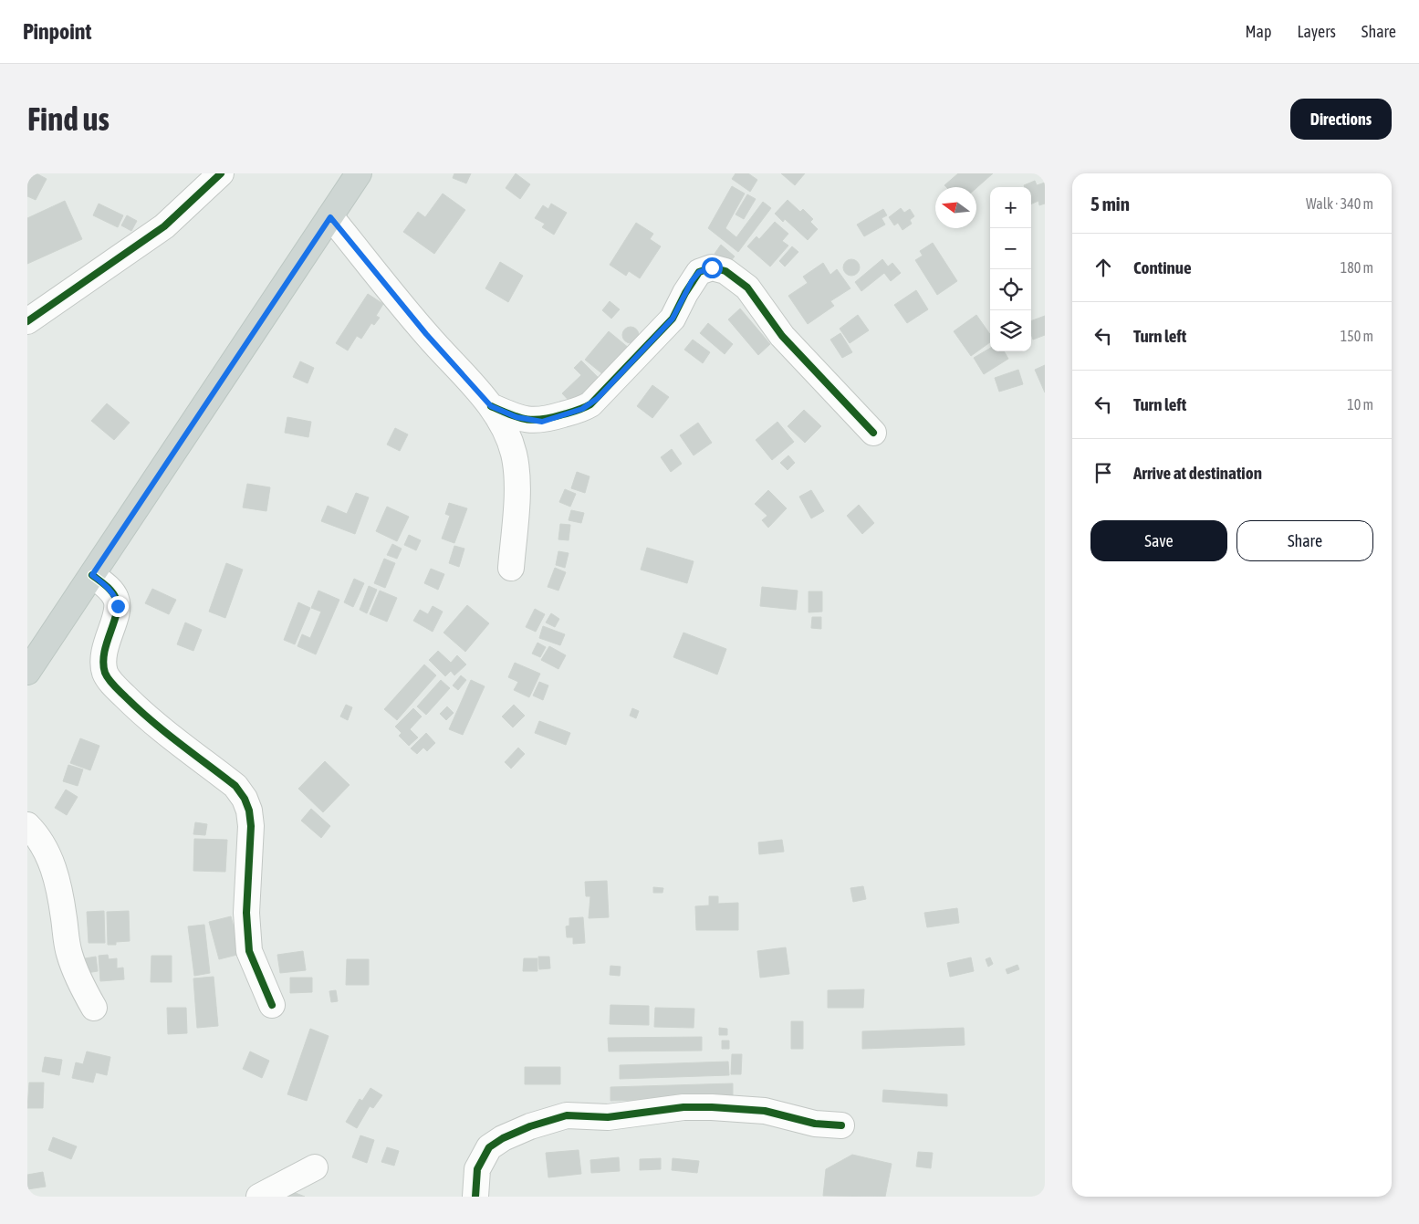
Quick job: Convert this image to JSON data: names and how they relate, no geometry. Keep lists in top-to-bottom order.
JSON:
{
  "north": "left",
  "page": {
    "header": "Pinpoint",
    "nav": ["Map", "Layers", "Share"],
    "buttons": [
      "Directions",
      ["Save", "Share"]
    ],
    "title": "Find us",
    "heading": ["5 min", "Walk · 340 m"],
    "map_buttons": ["+", "−"],
    "list": [
      ["Continue", "180 m"],
      ["Turn left", "150 m"],
      ["Turn left", "10 m"],
      "Arrive at destination"
    ]
  }
}
